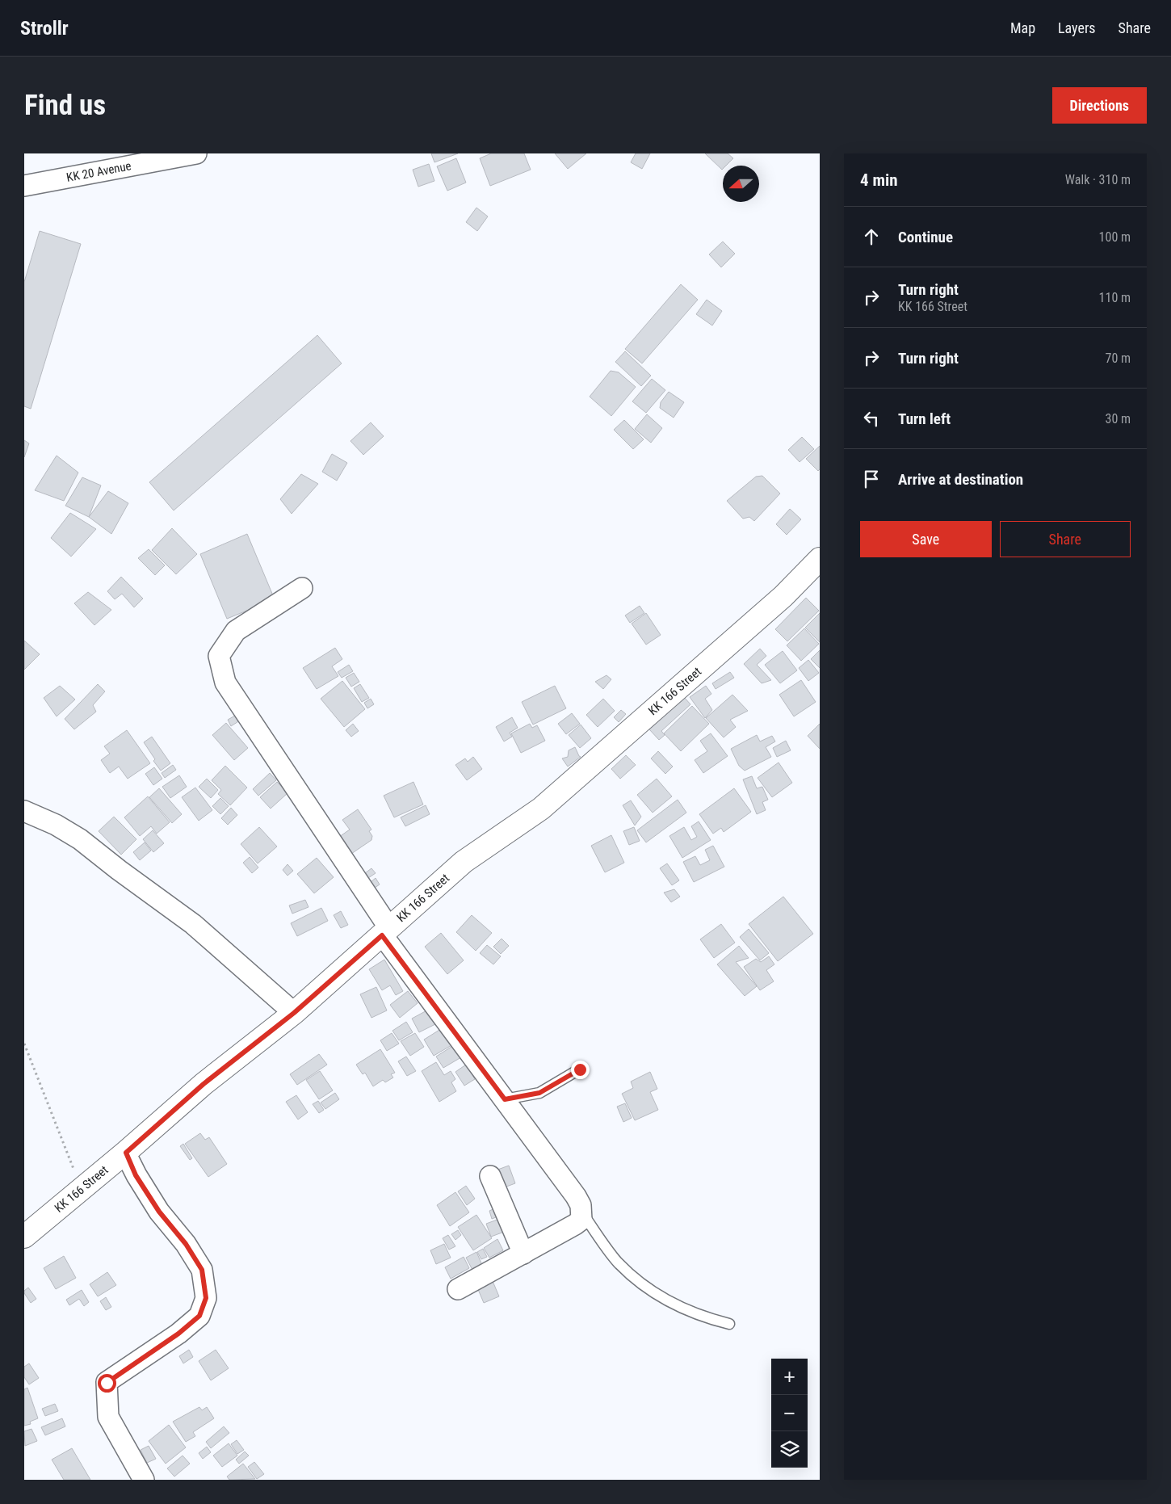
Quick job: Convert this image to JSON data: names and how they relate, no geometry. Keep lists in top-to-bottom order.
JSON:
{
  "streets": {
    "street": ["KK 20 Avenue", "KK 166 Street"]
  },
  "north": "left",
  "page": {
    "header": "Strollr",
    "nav": ["Map", "Layers", "Share"],
    "buttons": [
      "Directions",
      ["Save", "Share"]
    ],
    "title": "Find us",
    "heading": ["4 min", "Walk · 310 m"],
    "list": [
      ["Continue", "100 m"],
      ["Turn right", "KK 166 Street", "110 m"],
      ["Turn right", "70 m"],
      ["Turn left", "30 m"],
      "Arrive at destination"
    ],
    "map_buttons": ["+", "−"]
  }
}
